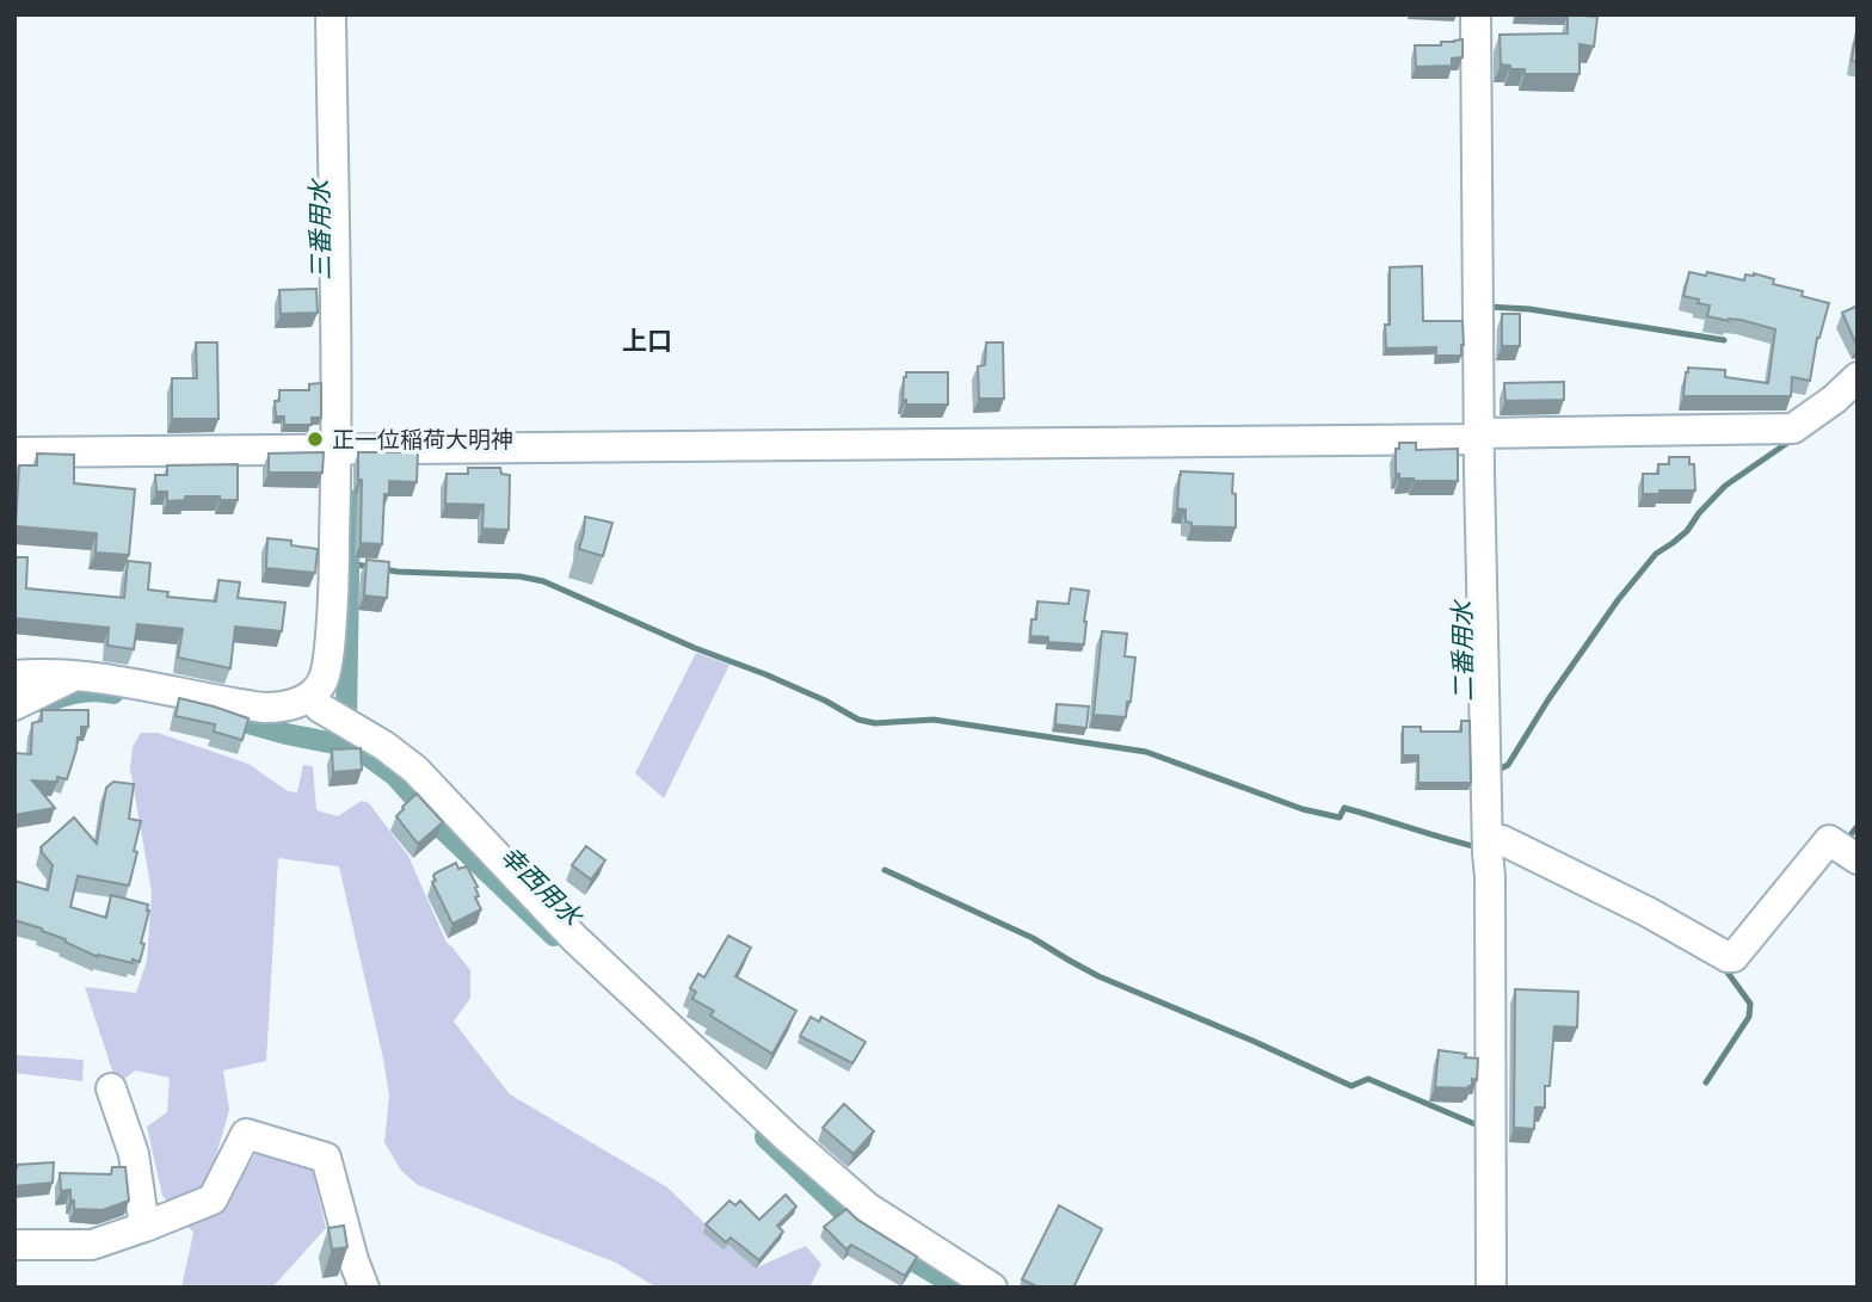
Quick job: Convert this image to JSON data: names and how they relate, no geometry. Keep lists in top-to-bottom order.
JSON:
{
  "districts": ["上口"],
  "water": ["三番用水", "二番用水", "幸西用水"],
  "places": ["正一位稲荷大明神"]
}
